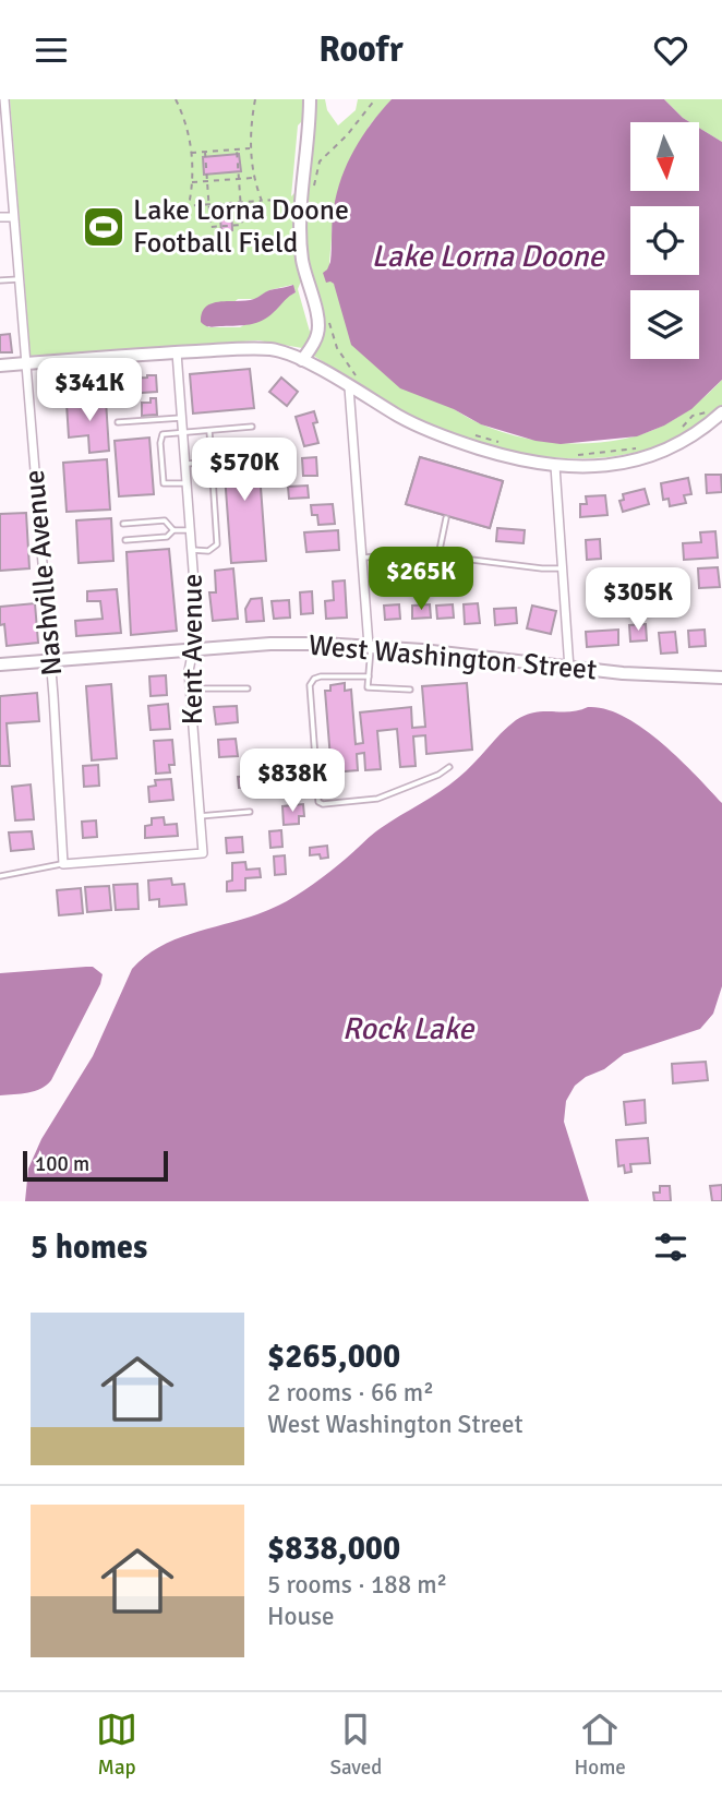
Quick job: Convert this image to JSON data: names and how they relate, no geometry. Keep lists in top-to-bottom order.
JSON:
{
  "streets": {
    "street": ["Nashville Avenue", "Kent Avenue", "West Washington Street"]
  },
  "crossings": [
    ["Nashville Avenue", "Kent Avenue"],
    ["Nashville Avenue", "West Washington Street"],
    ["Kent Avenue", "West Washington Street"]
  ],
  "water": ["Lake Lorna Doone", "Rock Lake"],
  "places": {
    "sports": ["Lake Lorna Doone Football Field"]
  },
  "scale_bar": "100 m",
  "north": "bottom",
  "page": {
    "header": "Roofr",
    "price": [
      "$341K",
      "$570K",
      "$265K",
      "$305K",
      "$838K"
    ],
    "scale": "100 m",
    "heading": "5 homes",
    "list": [
      {
        "name": "$265,000",
        "note": "2 rooms · 66 m² · West Washington Street"
      },
      {
        "name": "$838,000",
        "note": "5 rooms · 188 m² · House"
      }
    ],
    "tabs": ["Map", "Saved", "Home"]
  }
}
